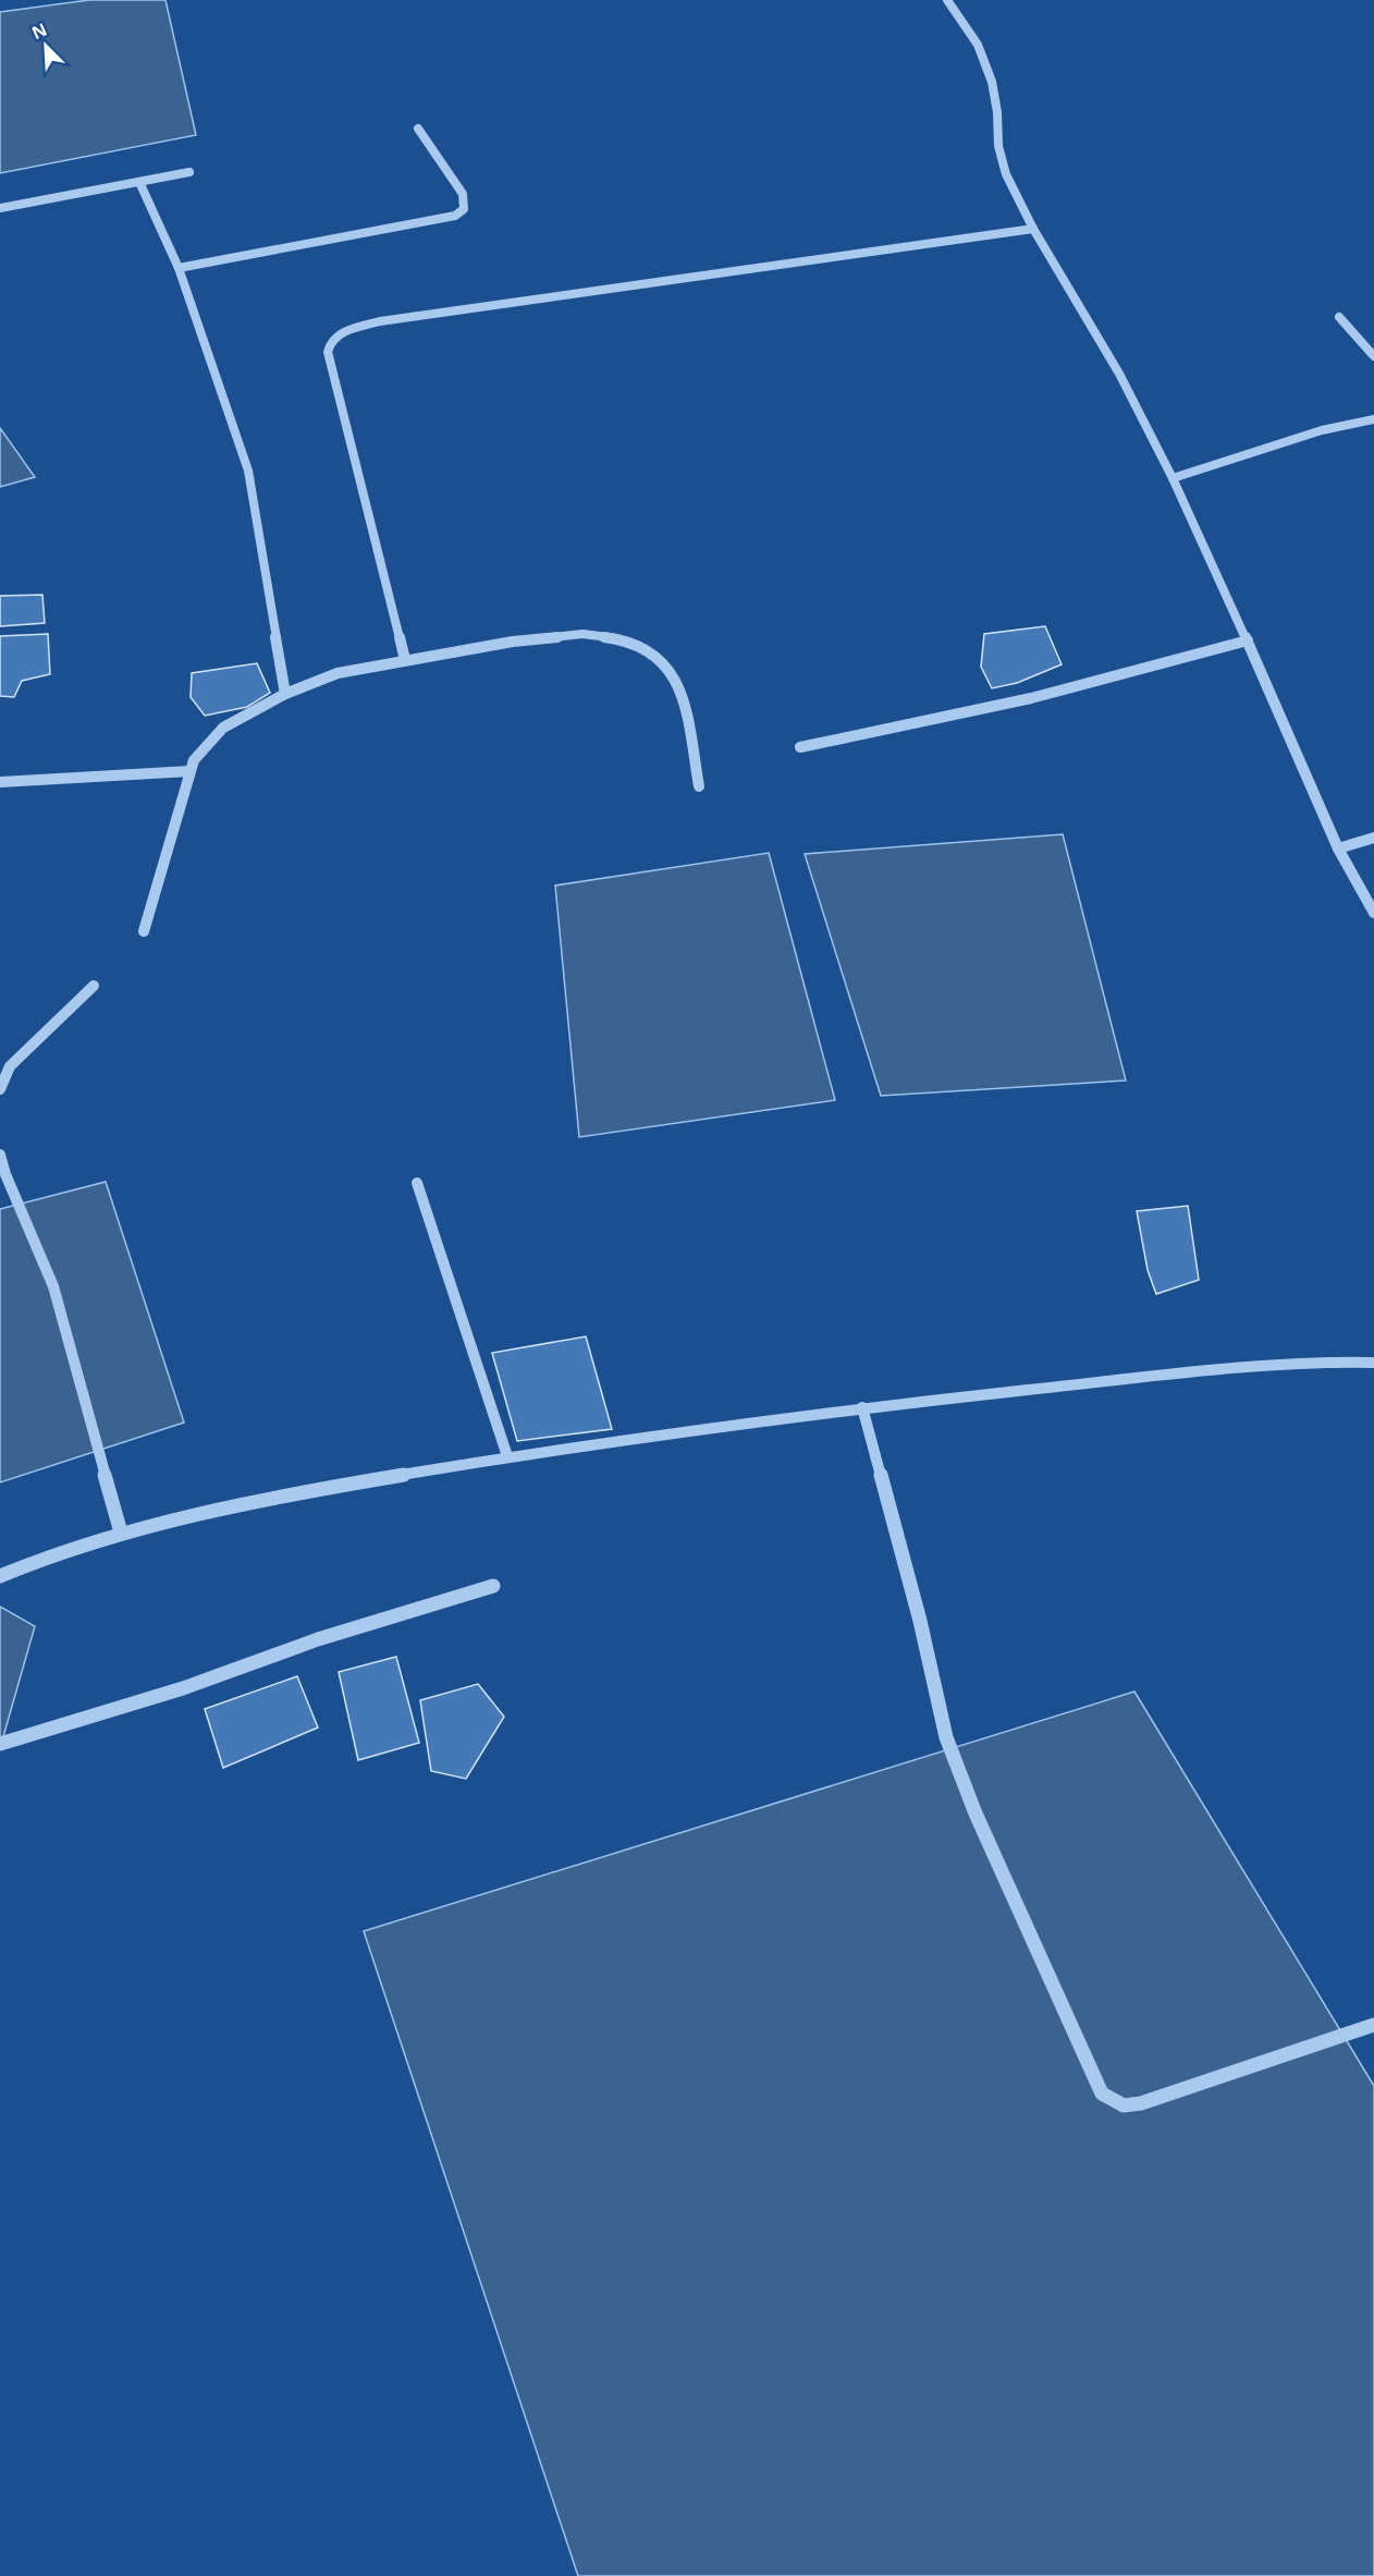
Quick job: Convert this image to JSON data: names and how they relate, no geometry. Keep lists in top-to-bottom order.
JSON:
{
  "north": "top left"
}
